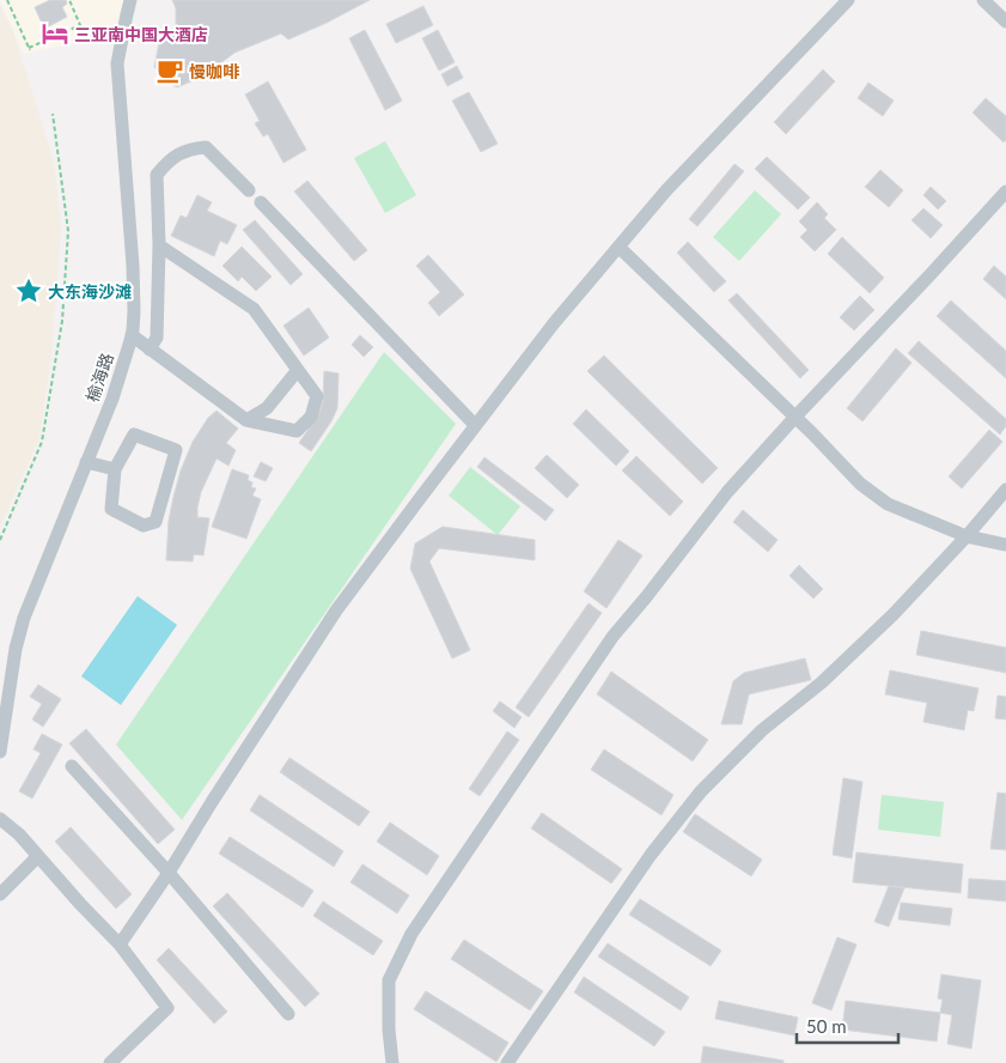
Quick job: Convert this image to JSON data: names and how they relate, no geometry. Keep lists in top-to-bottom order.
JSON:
{
  "streets": {
    "street": ["榆海路"]
  },
  "places": {
    "hotel": ["三亚南中国大酒店"],
    "cafe": ["慢咖啡"],
    "place": ["大东海沙滩"]
  },
  "scale_bar": "50 m"
}
